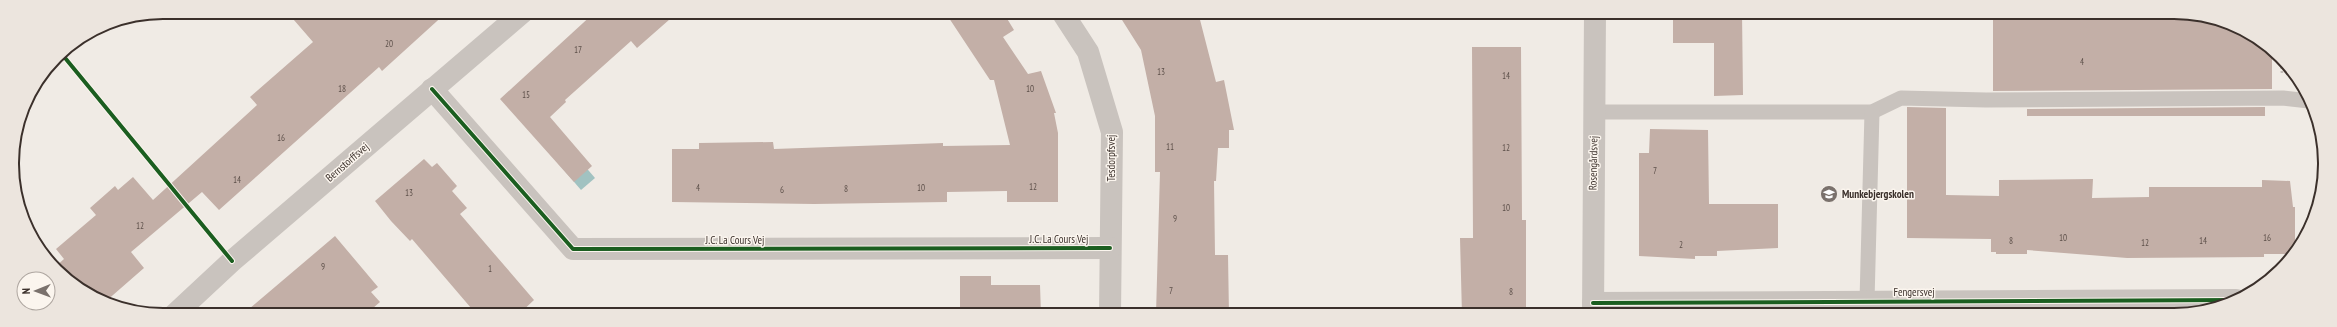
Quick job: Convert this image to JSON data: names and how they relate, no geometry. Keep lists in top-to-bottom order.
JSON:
{
  "streets": {
    "street": [
      "Tesdorpfsvej",
      "Bernstorffsvej",
      "Rosengårdsvej",
      "J.C. La Cours Vej",
      "Fengersvej"
    ]
  },
  "crossings": [
    ["Tesdorpfsvej", "J.C. La Cours Vej"],
    ["Bernstorffsvej", "J.C. La Cours Vej"]
  ],
  "places": {
    "school or university": ["Munkebjergskolen"]
  },
  "house_numbers": [
    "20",
    "17",
    "4",
    "13",
    "14",
    "18",
    "10",
    "15",
    "16",
    "11",
    "12",
    "7",
    "14",
    "12",
    "4",
    "10",
    "8",
    "6",
    "13",
    "10",
    "9",
    "12",
    "10",
    "16",
    "8",
    "14",
    "12",
    "2",
    "9",
    "1",
    "7",
    "8"
  ],
  "north": "left"
}
